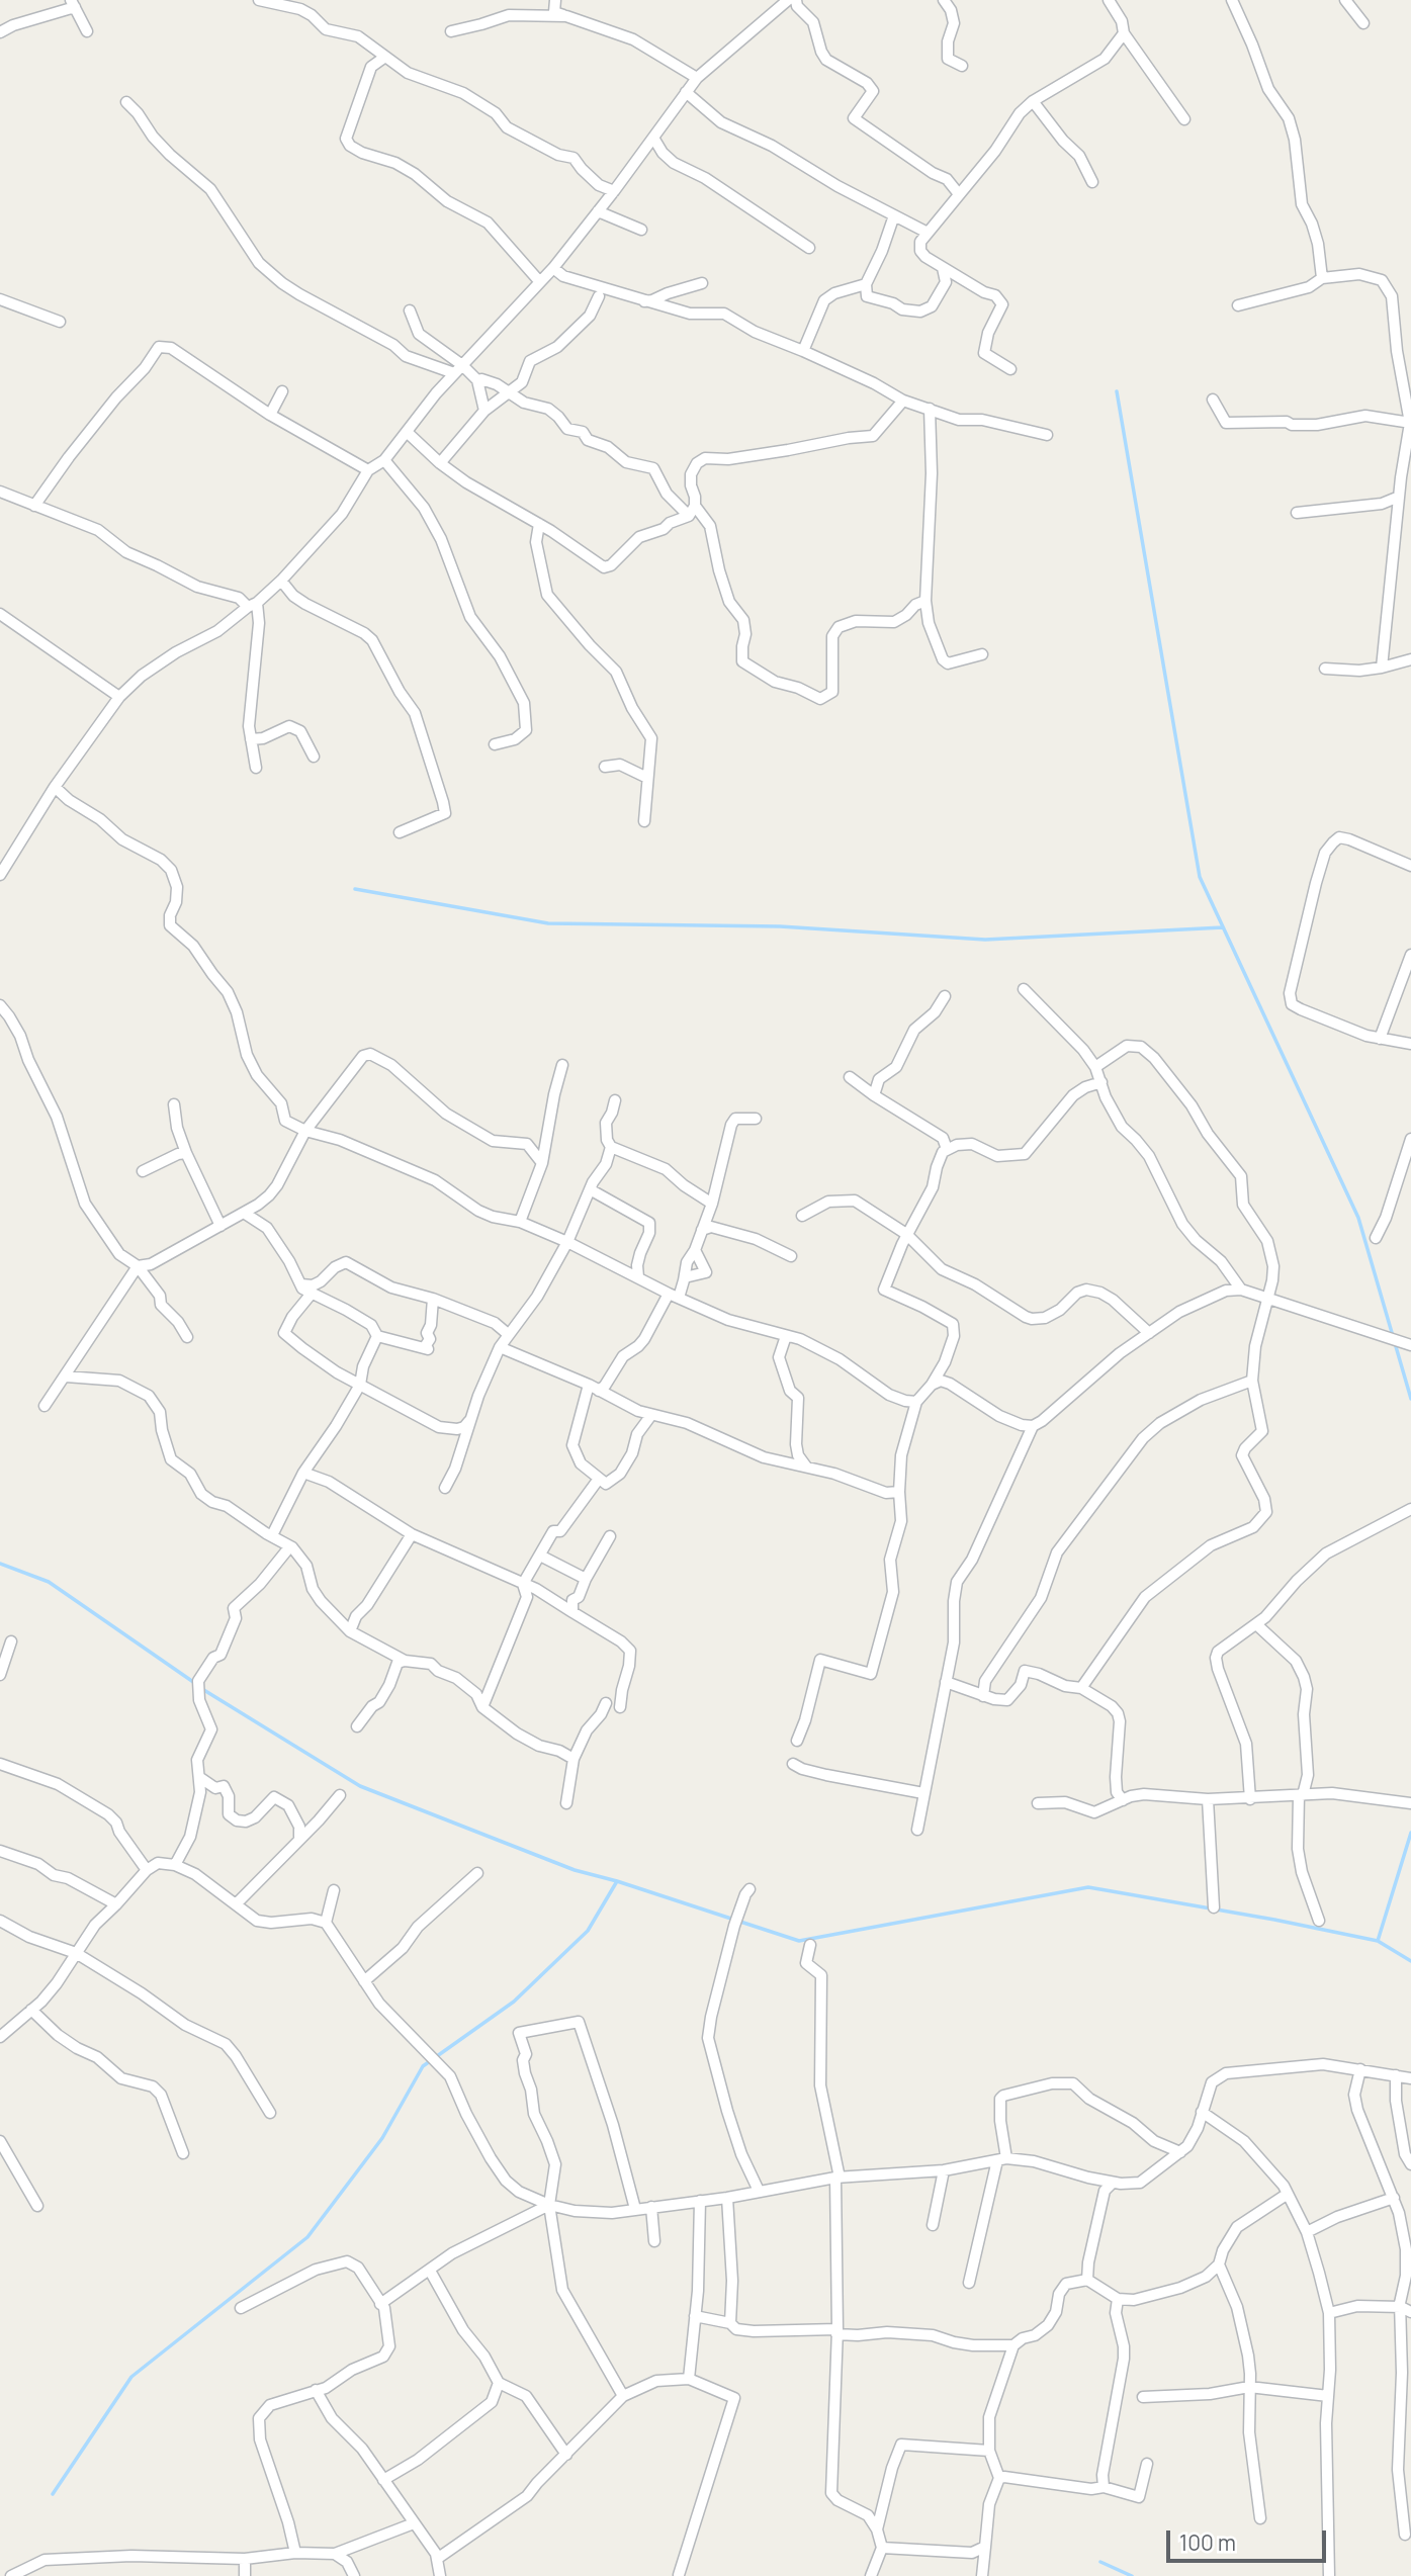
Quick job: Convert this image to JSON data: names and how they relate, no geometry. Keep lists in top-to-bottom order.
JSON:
{
  "scale_bar": "100 m"
}
